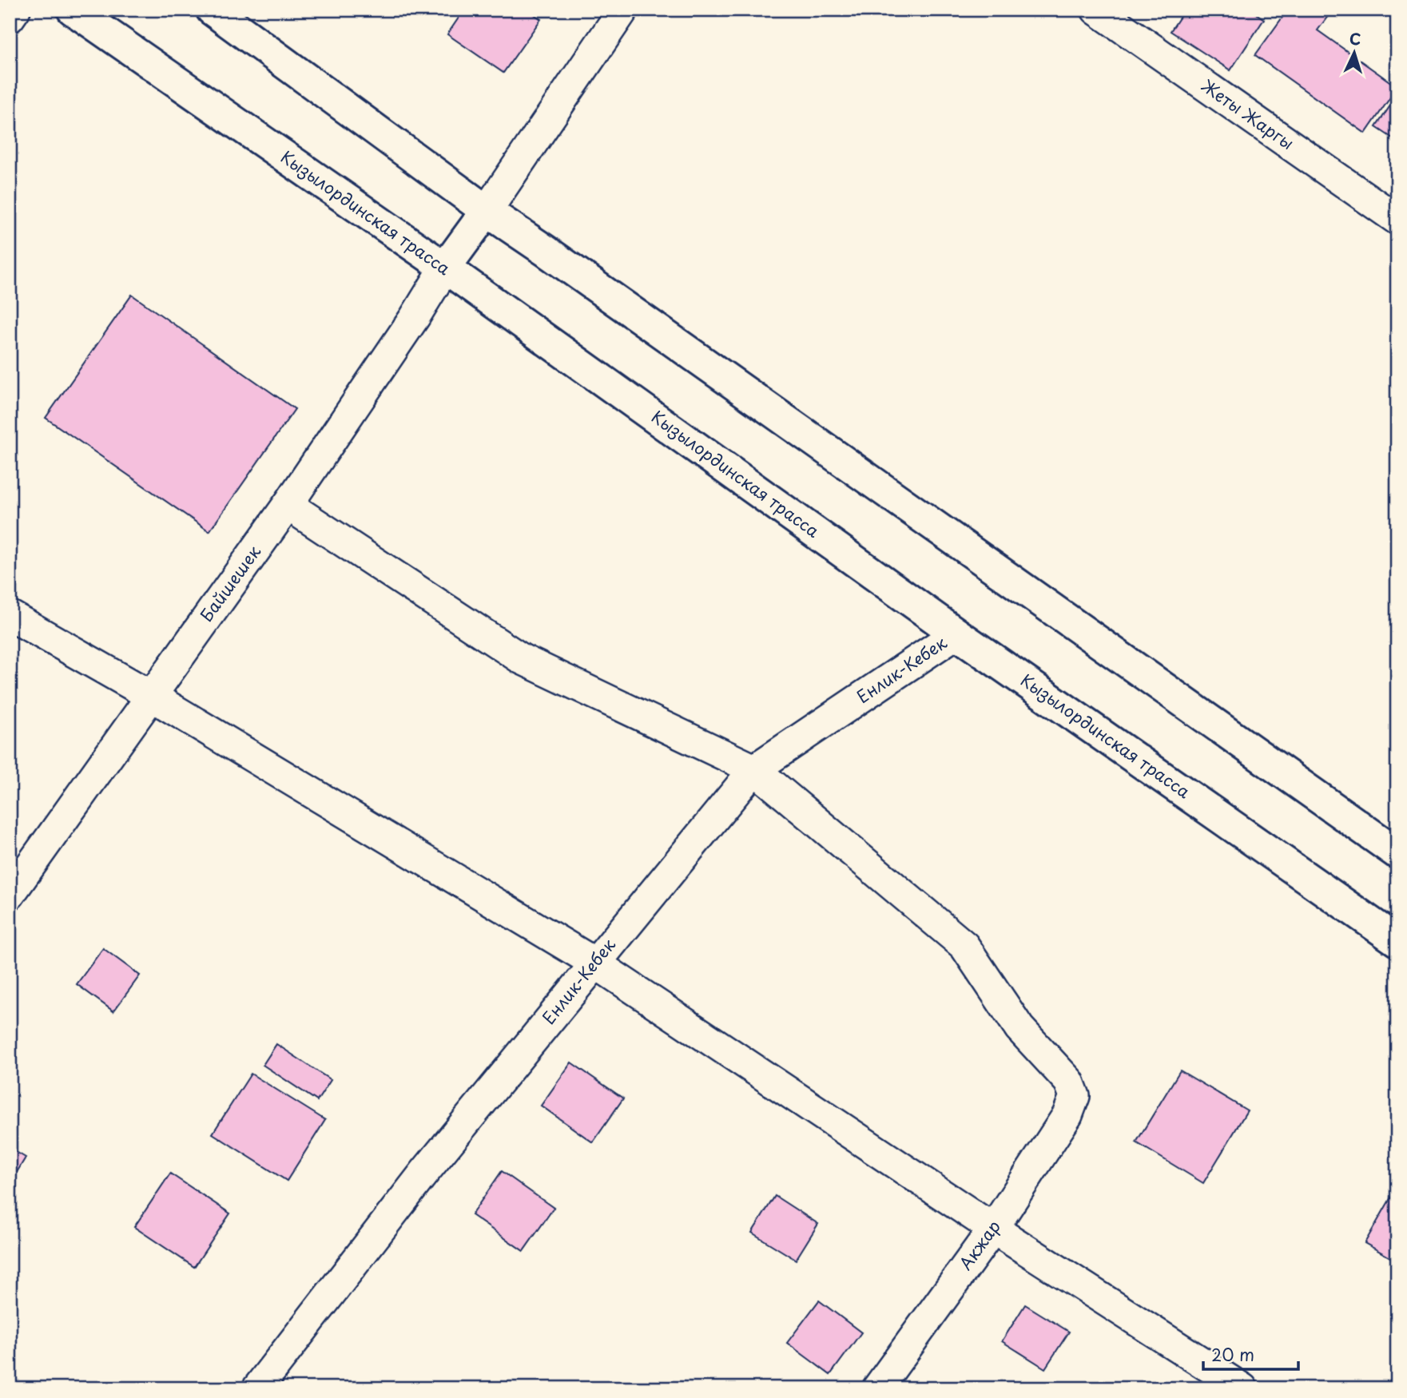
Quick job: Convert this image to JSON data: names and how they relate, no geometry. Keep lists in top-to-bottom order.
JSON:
{
  "streets": {
    "highway": ["Кызылординская трасса"],
    "street": [
      "Жеты Жаргы",
      "Байшешек",
      "Енлик-Кебек",
      "Акжар"
    ]
  },
  "crossings": [
    ["Кызылординская трасса", "Байшешек"],
    ["Кызылординская трасса", "Енлик-Кебек"],
    ["Енлик-Кебек", "Акжар"]
  ],
  "scale_bar": "20 m",
  "north": "top"
}
